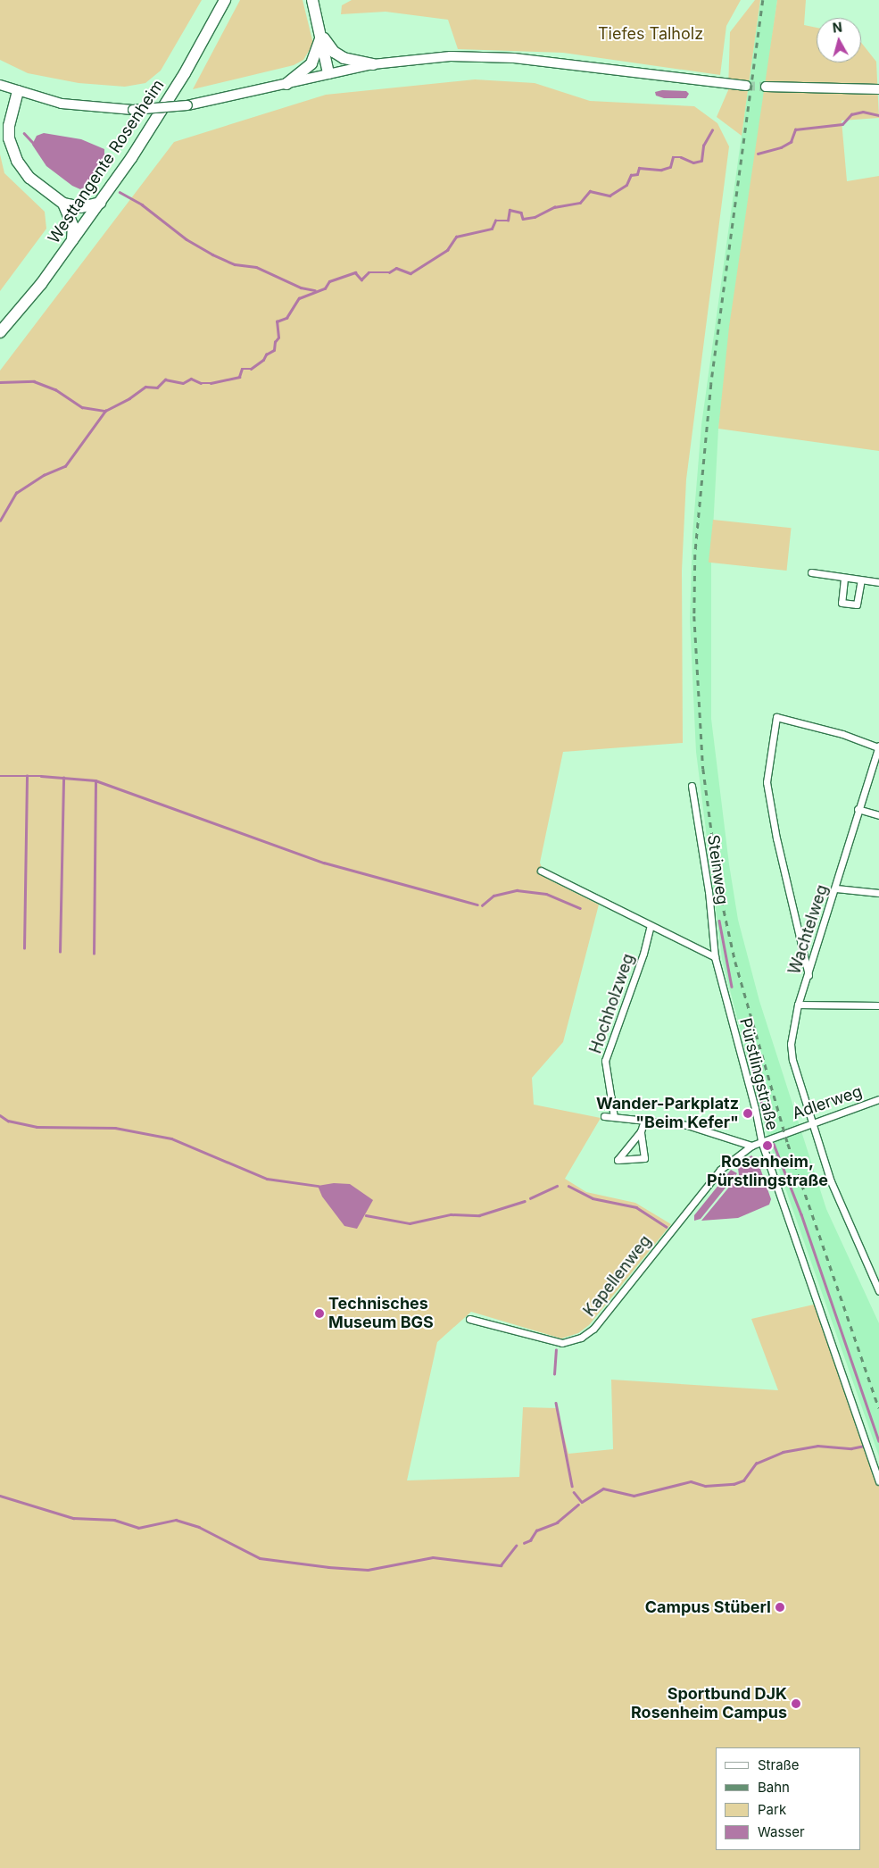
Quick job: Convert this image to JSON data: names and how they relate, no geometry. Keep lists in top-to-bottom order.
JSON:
{
  "streets": {
    "highway": ["Westtangente Rosenheim"],
    "street": [
      "Steinweg",
      "Wachtelweg",
      "Hochholzweg",
      "Pürstlingstraße",
      "Adlerweg",
      "Kapellenweg"
    ]
  },
  "crossings": [
    ["Steinweg", "Pürstlingstraße"],
    ["Wachtelweg", "Adlerweg"],
    ["Pürstlingstraße", "Adlerweg"],
    ["Adlerweg", "Kapellenweg"]
  ],
  "parks": ["Tiefes Talholz"],
  "places": [
    "Wander-Parkplatz \"Beim Kefer\"",
    "Rosenheim, Pürstlingstraße",
    "Technisches Museum BGS",
    "Campus Stüberl",
    "Sportbund DJK Rosenheim Campus"
  ],
  "legend": [
    "Straße",
    "Bahn",
    "Park",
    "Wasser"
  ],
  "north": "top"
}
